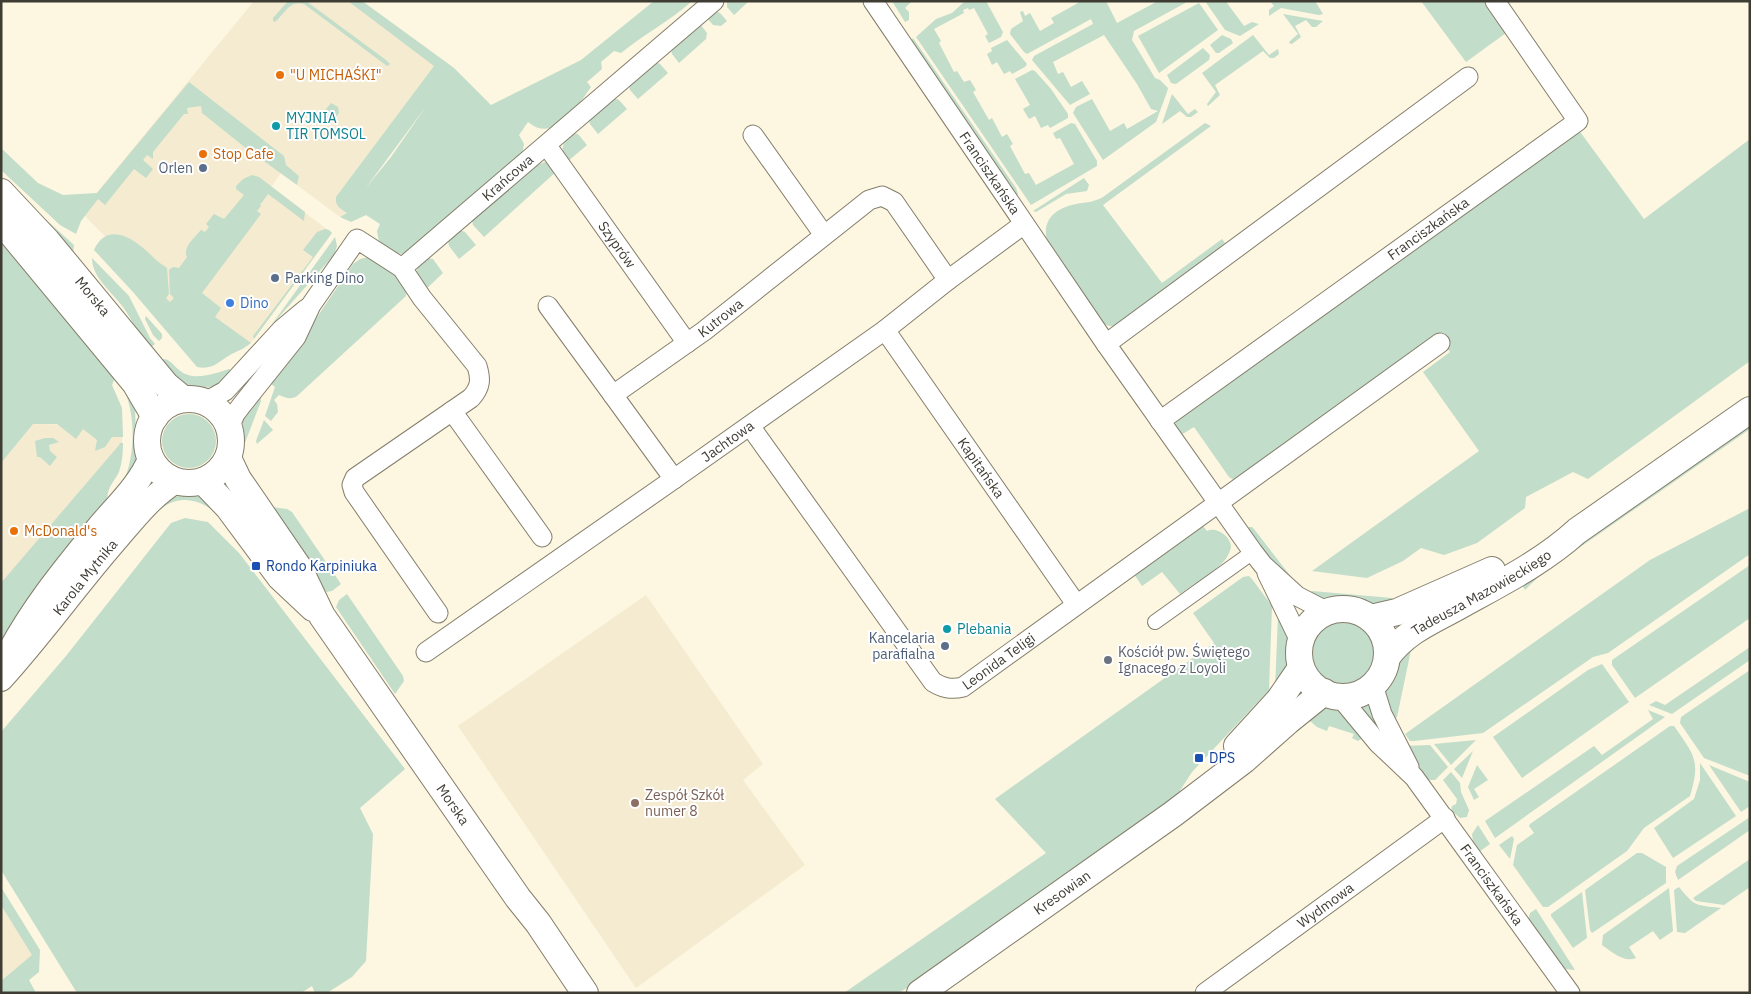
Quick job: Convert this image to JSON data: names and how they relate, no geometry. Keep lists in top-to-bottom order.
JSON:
{
  "streets": {
    "main road": ["Morska", "Tadeusza Mazowieckiego", "Kresowian"],
    "street": [
      "Franciszkańska",
      "Krańcowa",
      "Szyprów",
      "Kutrowa",
      "Jachtowa",
      "Kapitańska",
      "Karola Mytnika",
      "Leonida Teligi",
      "Wydmowa"
    ]
  },
  "crossings": [
    ["Franciszkańska", "Jachtowa"],
    ["Franciszkańska", "Tadeusza Mazowieckiego"],
    ["Franciszkańska", "Leonida Teligi"],
    ["Franciszkańska", "Kresowian"],
    ["Franciszkańska", "Wydmowa"],
    ["Krańcowa", "Szyprów"],
    ["Szyprów", "Kutrowa"],
    ["Morska", "Karola Mytnika"],
    ["Kutrowa", "Jachtowa"],
    ["Jachtowa", "Kapitańska"],
    ["Jachtowa", "Leonida Teligi"],
    ["Kapitańska", "Leonida Teligi"],
    ["Tadeusza Mazowieckiego", "Kresowian"]
  ],
  "places": {
    "other": [
      "\"U MICHAŚKI\"",
      "MYJNIA TIR TOMSOL",
      "Stop Cafe",
      "Orlen",
      "Parking Dino",
      "Dino",
      "McDonald's",
      "Plebania",
      "Kancelaria parafialna",
      "Kościół pw. Świętego Ignacego z Loyoli",
      "Zespół Szkół numer 8"
    ],
    "transit": ["Rondo Karpiniuka", "DPS"]
  }
}
